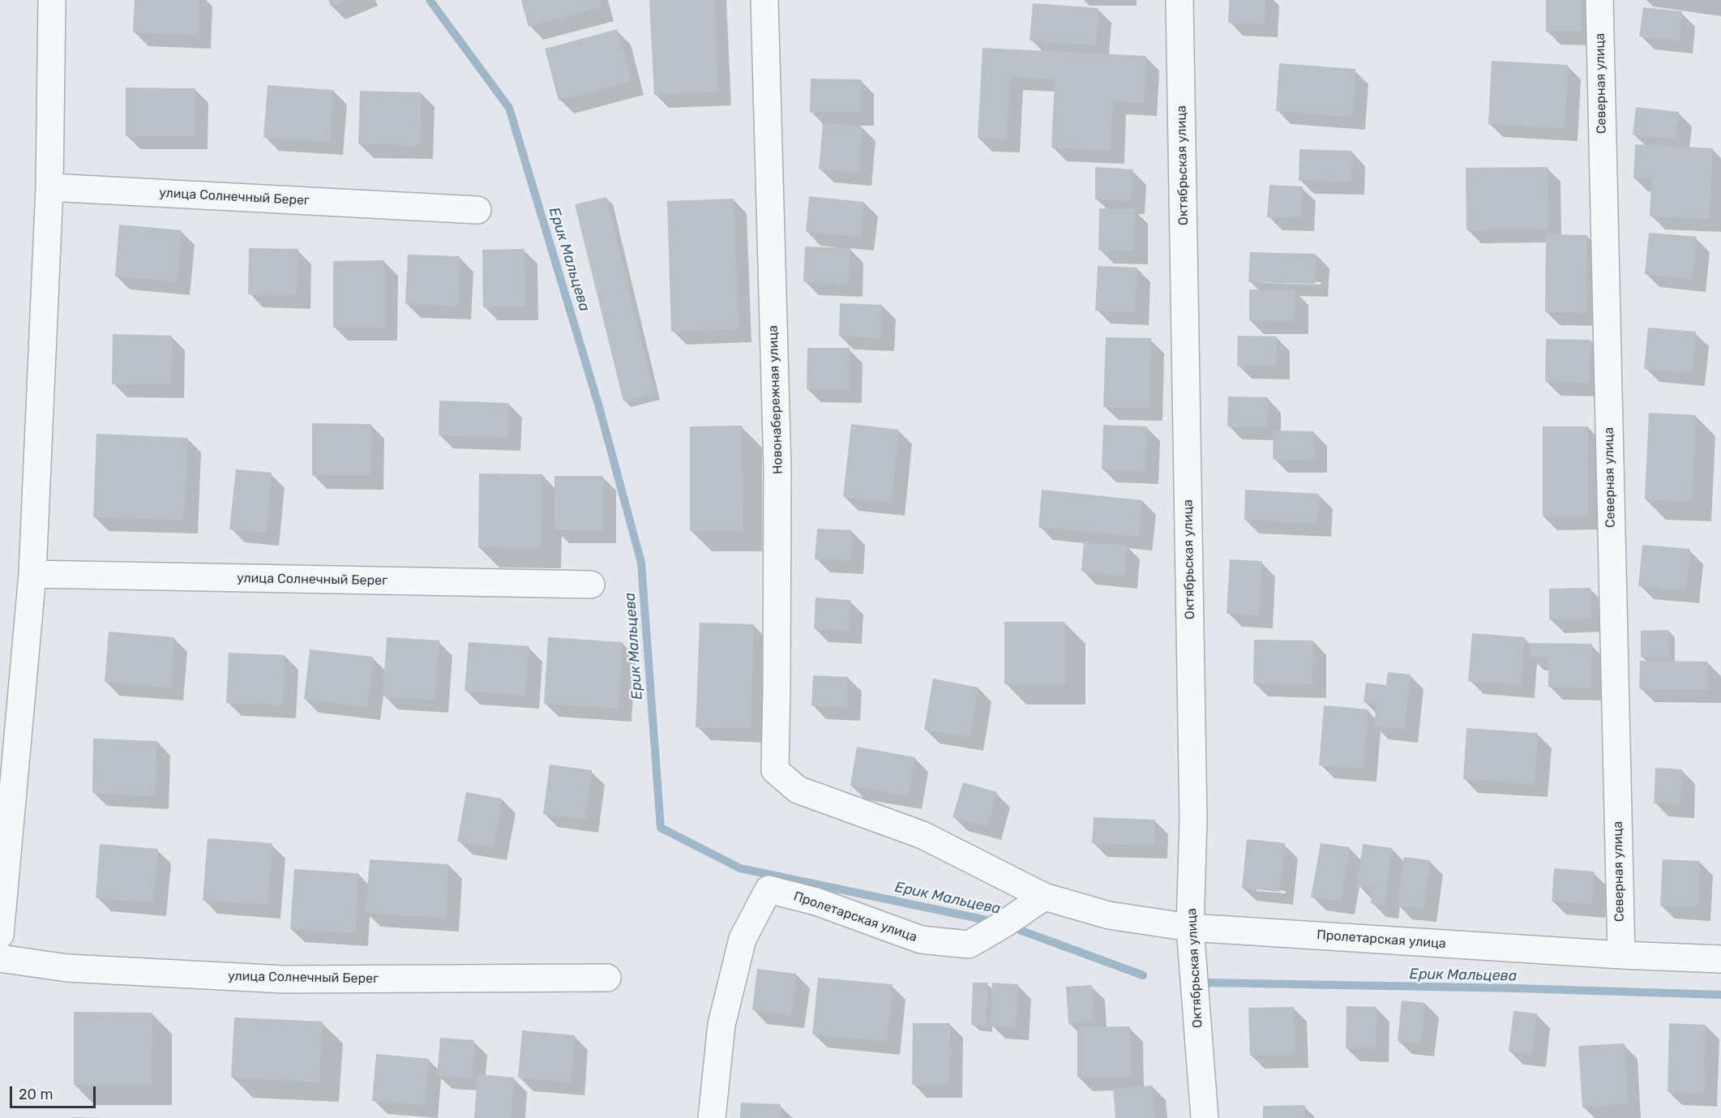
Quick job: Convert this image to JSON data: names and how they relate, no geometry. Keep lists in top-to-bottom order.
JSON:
{
  "streets": {
    "street": [
      "Северная улица",
      "Октябрьская улица",
      "улица Солнечный Берег",
      "Новонабережная улица",
      "Пролетарская улица"
    ]
  },
  "crossings": [
    ["Северная улица", "Пролетарская улица"],
    ["Октябрьская улица", "Пролетарская улица"],
    ["Новонабережная улица", "Пролетарская улица"]
  ],
  "water": ["Ерик Мальцева"],
  "scale_bar": "20 m"
}
